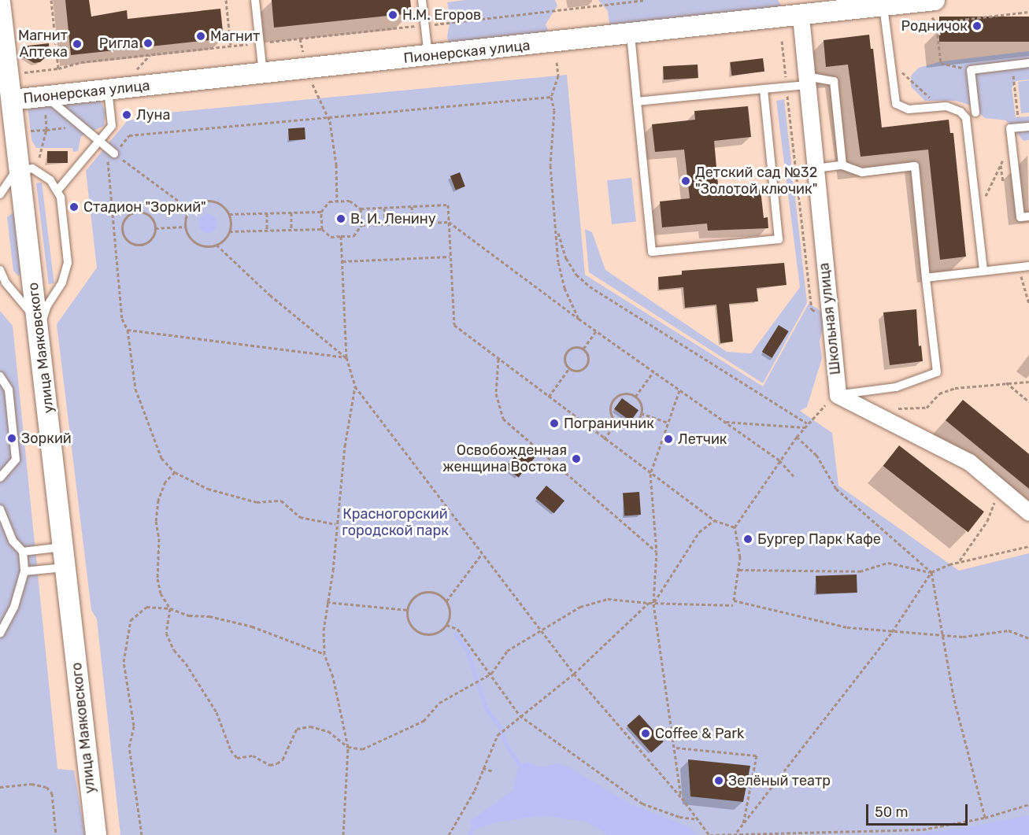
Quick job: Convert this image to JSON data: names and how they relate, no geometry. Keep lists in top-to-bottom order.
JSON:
{
  "streets": {
    "street": ["Пионерская улица", "Школьная улица", "улица Маяковского"]
  },
  "crossings": [
    ["Пионерская улица", "Школьная улица"],
    ["Пионерская улица", "улица Маяковского"]
  ],
  "parks": ["Красногорский городской парк"],
  "places": [
    "Н.М. Егоров",
    "Родничок",
    "Магнит",
    "Ригла",
    "Магнит Аптека",
    "Луна",
    "Детский сад №32 \"Золотой ключик\"",
    "Стадион \"Зоркий\"",
    "В. И. Ленину",
    "Пограничник",
    "Зоркий",
    "Летчик",
    "Освобожденная женщина Востока",
    "Бургер Парк Кафе",
    "Coffee & Park",
    "Зелёный театр"
  ],
  "scale_bar": "50 m"
}
